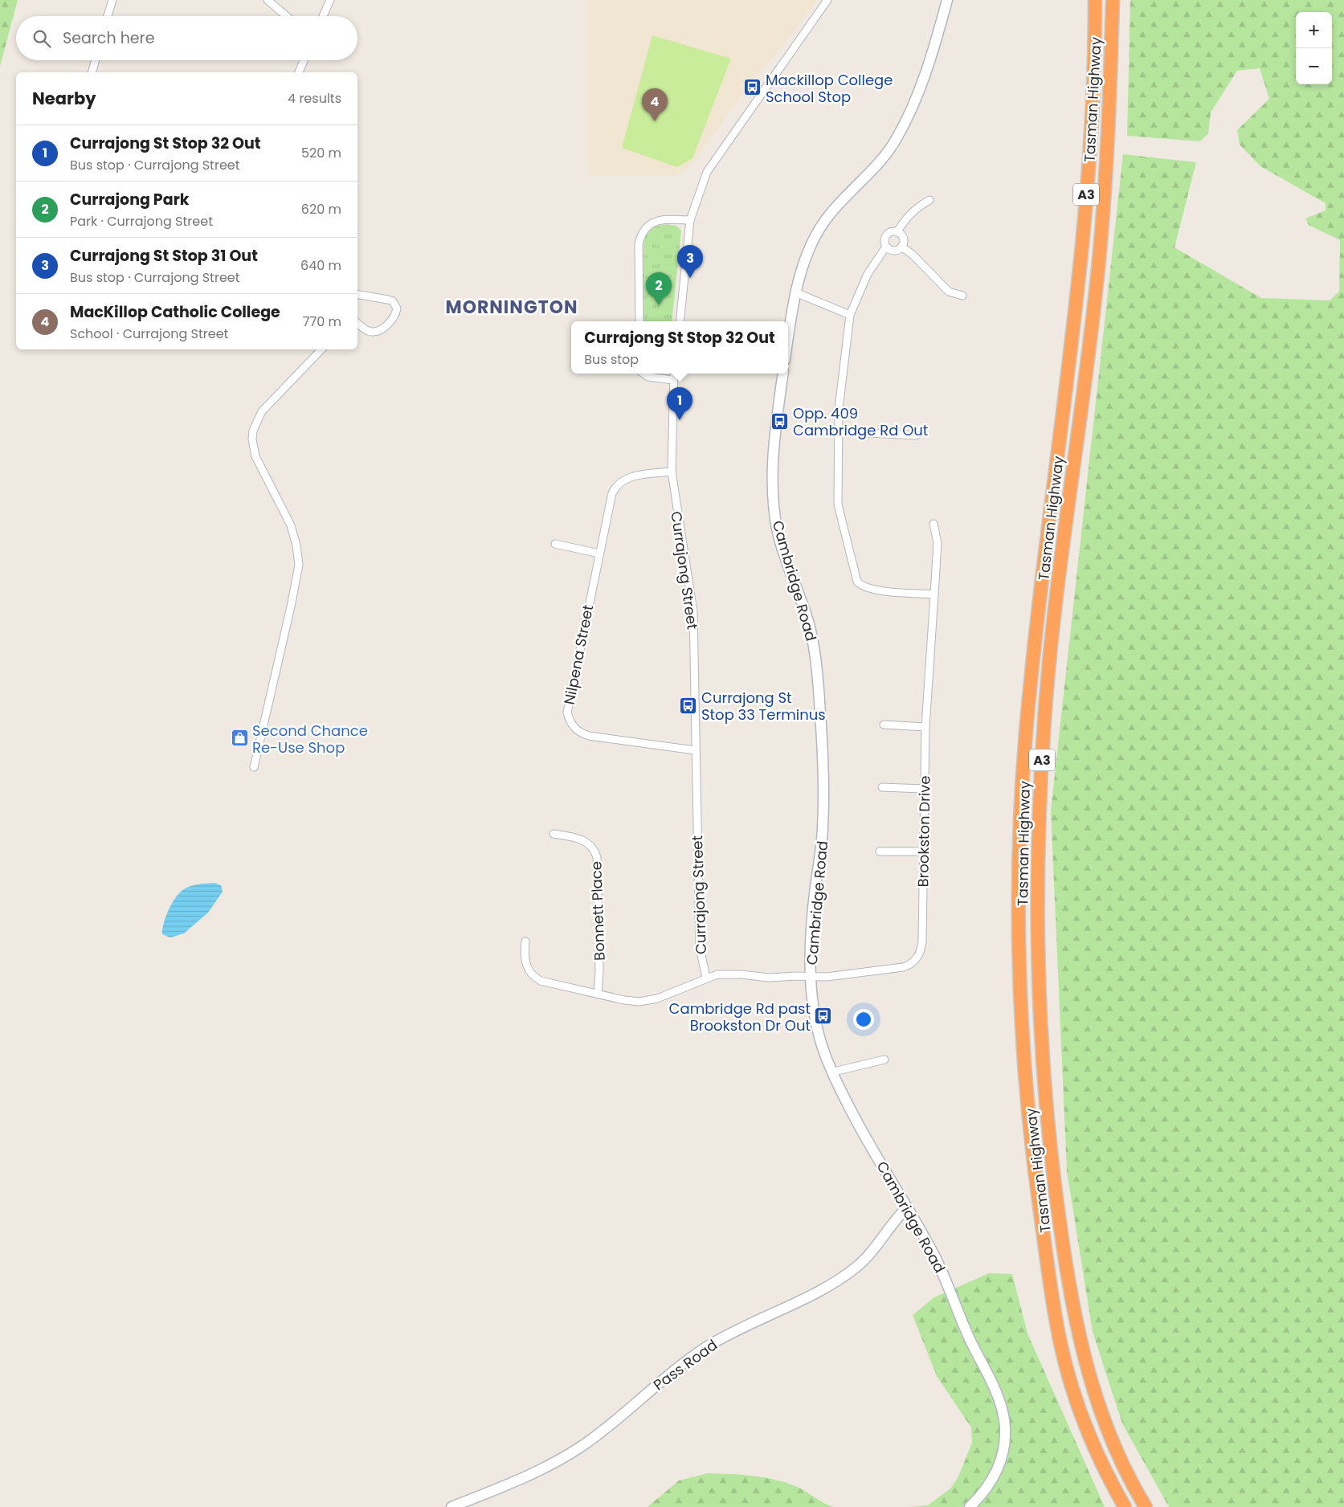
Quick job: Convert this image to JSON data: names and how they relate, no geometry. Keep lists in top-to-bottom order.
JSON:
{
  "streets": {
    "highway": ["Tasman Highway", "A3"],
    "main road": ["Cambridge Road", "Pass Road"],
    "street": [
      "Currajong Street",
      "Nilpena Street",
      "Brookston Drive",
      "Bonnett Place"
    ]
  },
  "crossings": [
    ["Currajong Street", "Nilpena Street"],
    ["Currajong Street", "Brookston Drive"],
    ["Cambridge Road", "Brookston Drive"],
    ["Cambridge Road", "Pass Road"],
    ["Brookston Drive", "Bonnett Place"]
  ],
  "districts": ["MORNINGTON"],
  "places": {
    "bus stop": [
      "Mackillop College School Stop",
      "Opp. 409 Cambridge Rd Out",
      "Currajong St Stop 33 Terminus",
      "Cambridge Rd past Brookston Dr Out"
    ],
    "shop": ["Second Chance Re-Use Shop"]
  },
  "page": {
    "map_buttons": ["+", "−"],
    "search": "Search here",
    "heading": ["Nearby", "4 results"],
    "pins": [
      "4",
      "3",
      "2",
      "1"
    ],
    "list": [
      {
        "mark": "1",
        "name": "Currajong St Stop 32 Out",
        "note": "Bus stop · Currajong Street",
        "value": "520 m"
      },
      {
        "mark": "2",
        "name": "Currajong Park",
        "note": "Park · Currajong Street",
        "value": "620 m"
      },
      {
        "mark": "3",
        "name": "Currajong St Stop 31 Out",
        "note": "Bus stop · Currajong Street",
        "value": "640 m"
      },
      {
        "mark": "4",
        "name": "MacKillop Catholic College",
        "note": "School · Currajong Street",
        "value": "770 m"
      }
    ],
    "popup": ["Currajong St Stop 32 Out", "Bus stop"]
  }
}
